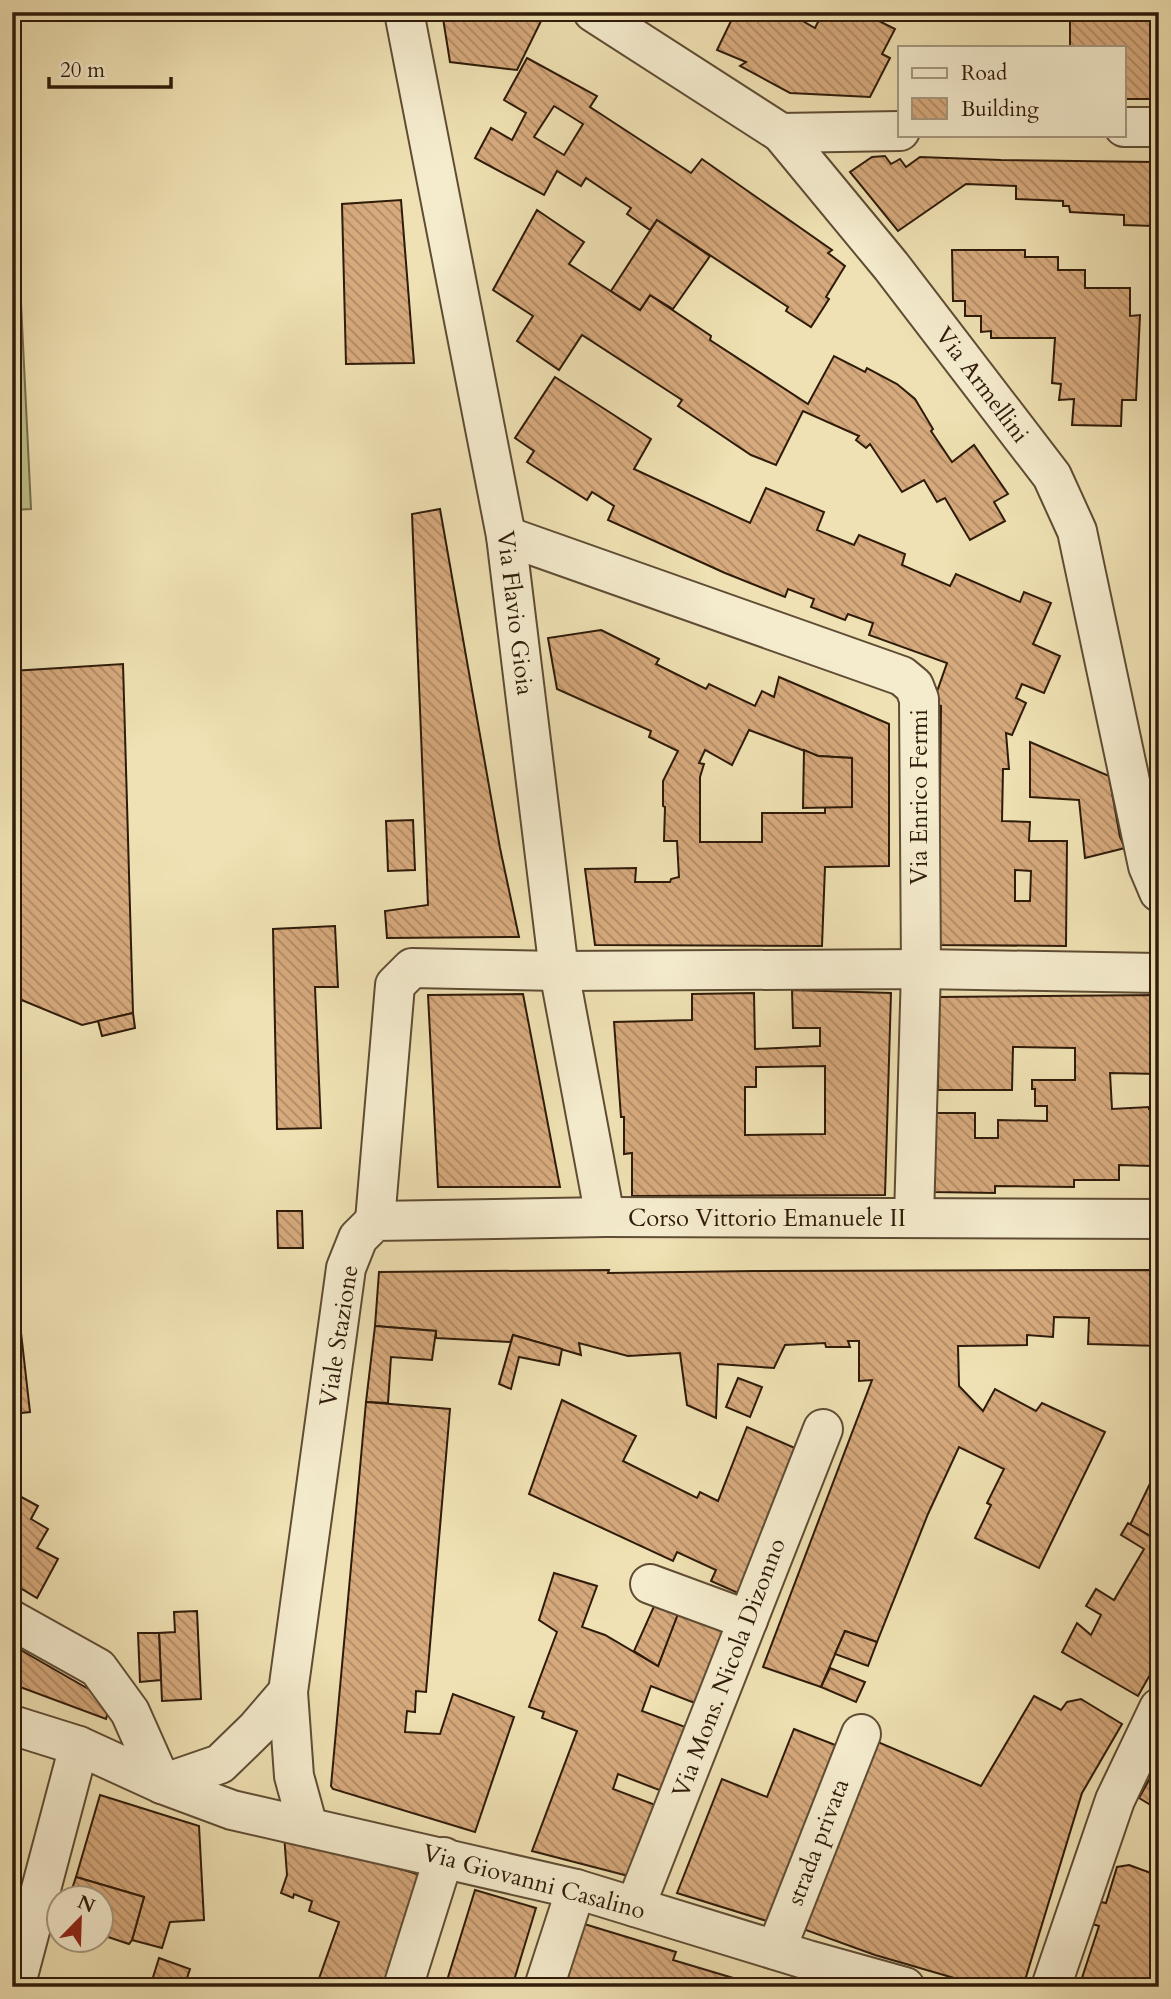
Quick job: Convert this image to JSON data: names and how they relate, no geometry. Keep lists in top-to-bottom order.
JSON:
{
  "streets": {
    "street": [
      "Via Armellini",
      "Via Flavio Gioia",
      "Via Enrico Fermi",
      "Corso Vittorio Emanuele II",
      "Viale Stazione",
      "Via Mons. Nicola Dizonno",
      "strada privata",
      "Via Giovanni Casalino"
    ]
  },
  "crossings": [
    ["Via Flavio Gioia", "Via Enrico Fermi"],
    ["Via Flavio Gioia", "Corso Vittorio Emanuele II"],
    ["Via Enrico Fermi", "Corso Vittorio Emanuele II"],
    ["Corso Vittorio Emanuele II", "Viale Stazione"],
    ["Viale Stazione", "Via Giovanni Casalino"],
    ["Via Mons. Nicola Dizonno", "Via Giovanni Casalino"],
    ["strada privata", "Via Giovanni Casalino"]
  ],
  "legend": ["Road", "Building"],
  "scale_bar": "20 m",
  "north": "top right"
}
